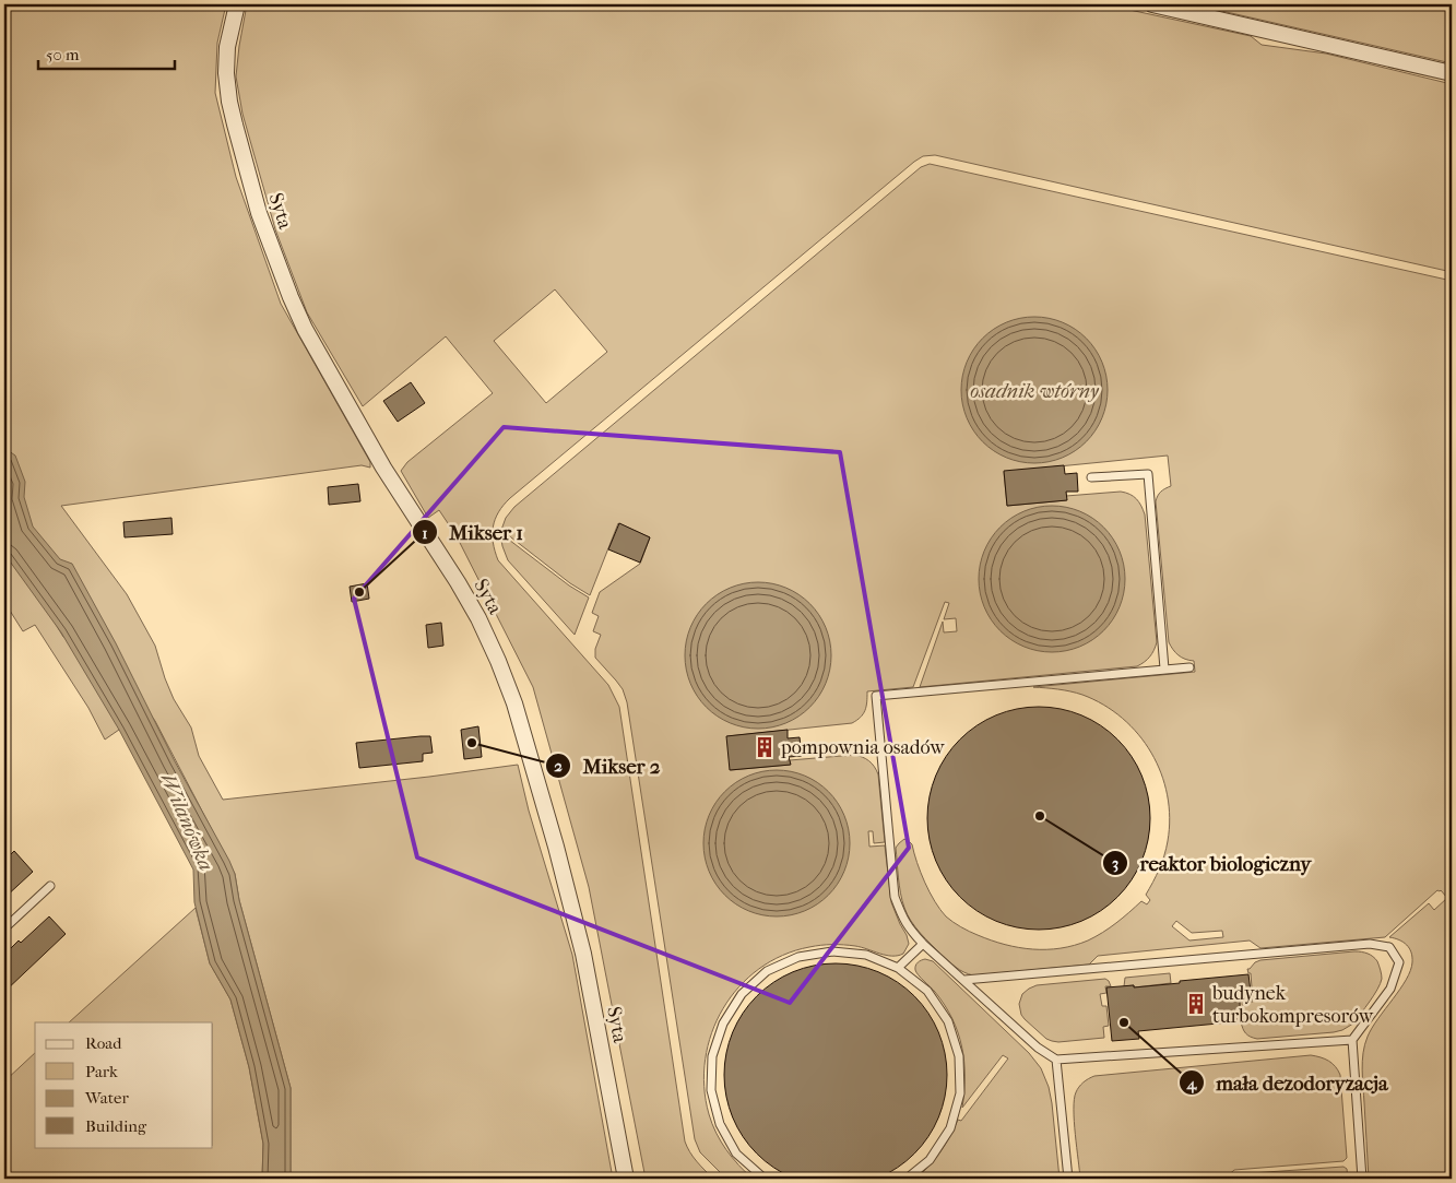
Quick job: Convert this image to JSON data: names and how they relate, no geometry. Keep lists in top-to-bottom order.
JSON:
{
  "streets": {
    "street": ["Syta"]
  },
  "water": ["osadnik wtórny", "Wilanówka"],
  "places": {
    "other": [
      "Mikser 1",
      "Mikser 2",
      "reaktor biologiczny",
      "mała dezodoryzacja"
    ],
    "building": ["pompownia osadów", "budynek turbokompresorów"]
  },
  "legend": [
    "Road",
    "Park",
    "Water",
    "Building"
  ],
  "scale_bar": "50 m"
}
